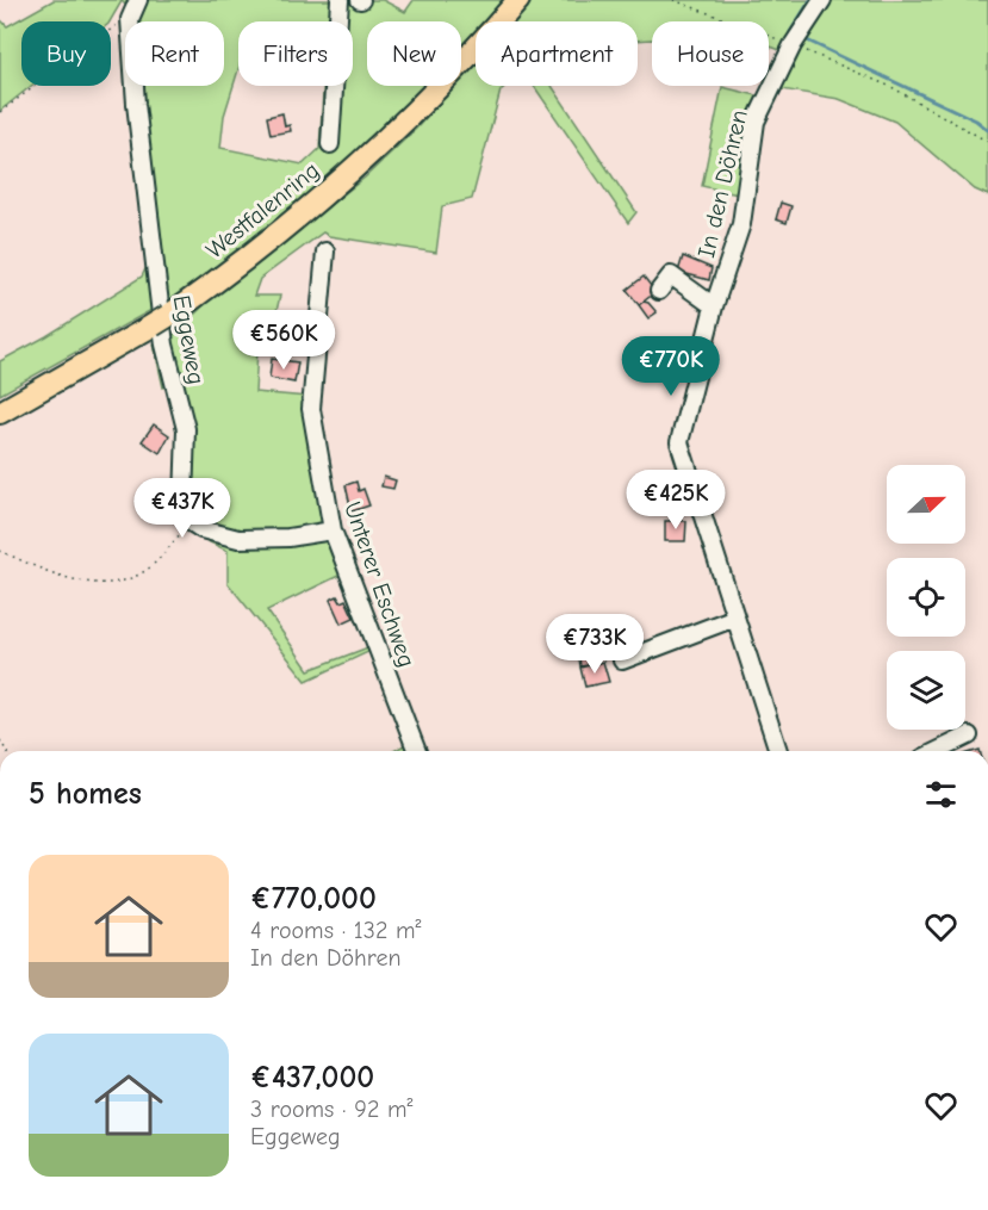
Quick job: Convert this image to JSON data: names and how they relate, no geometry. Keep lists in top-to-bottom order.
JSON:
{
  "streets": {
    "main road": ["Westfalenring"],
    "street": ["In den Döhren", "Eggeweg", "Unterer Eschweg"]
  },
  "north": "right",
  "page": {
    "chip": [
      "Buy",
      "Rent",
      "Filters",
      "New",
      "Apartment",
      "House"
    ],
    "price": [
      "€560K",
      "€770K",
      "€425K",
      "€437K",
      "€733K"
    ],
    "heading": "5 homes",
    "list": [
      {
        "name": "€770,000",
        "note": "4 rooms · 132 m² · In den Döhren"
      },
      {
        "name": "€437,000",
        "note": "3 rooms · 92 m² · Eggeweg"
      }
    ]
  }
}
